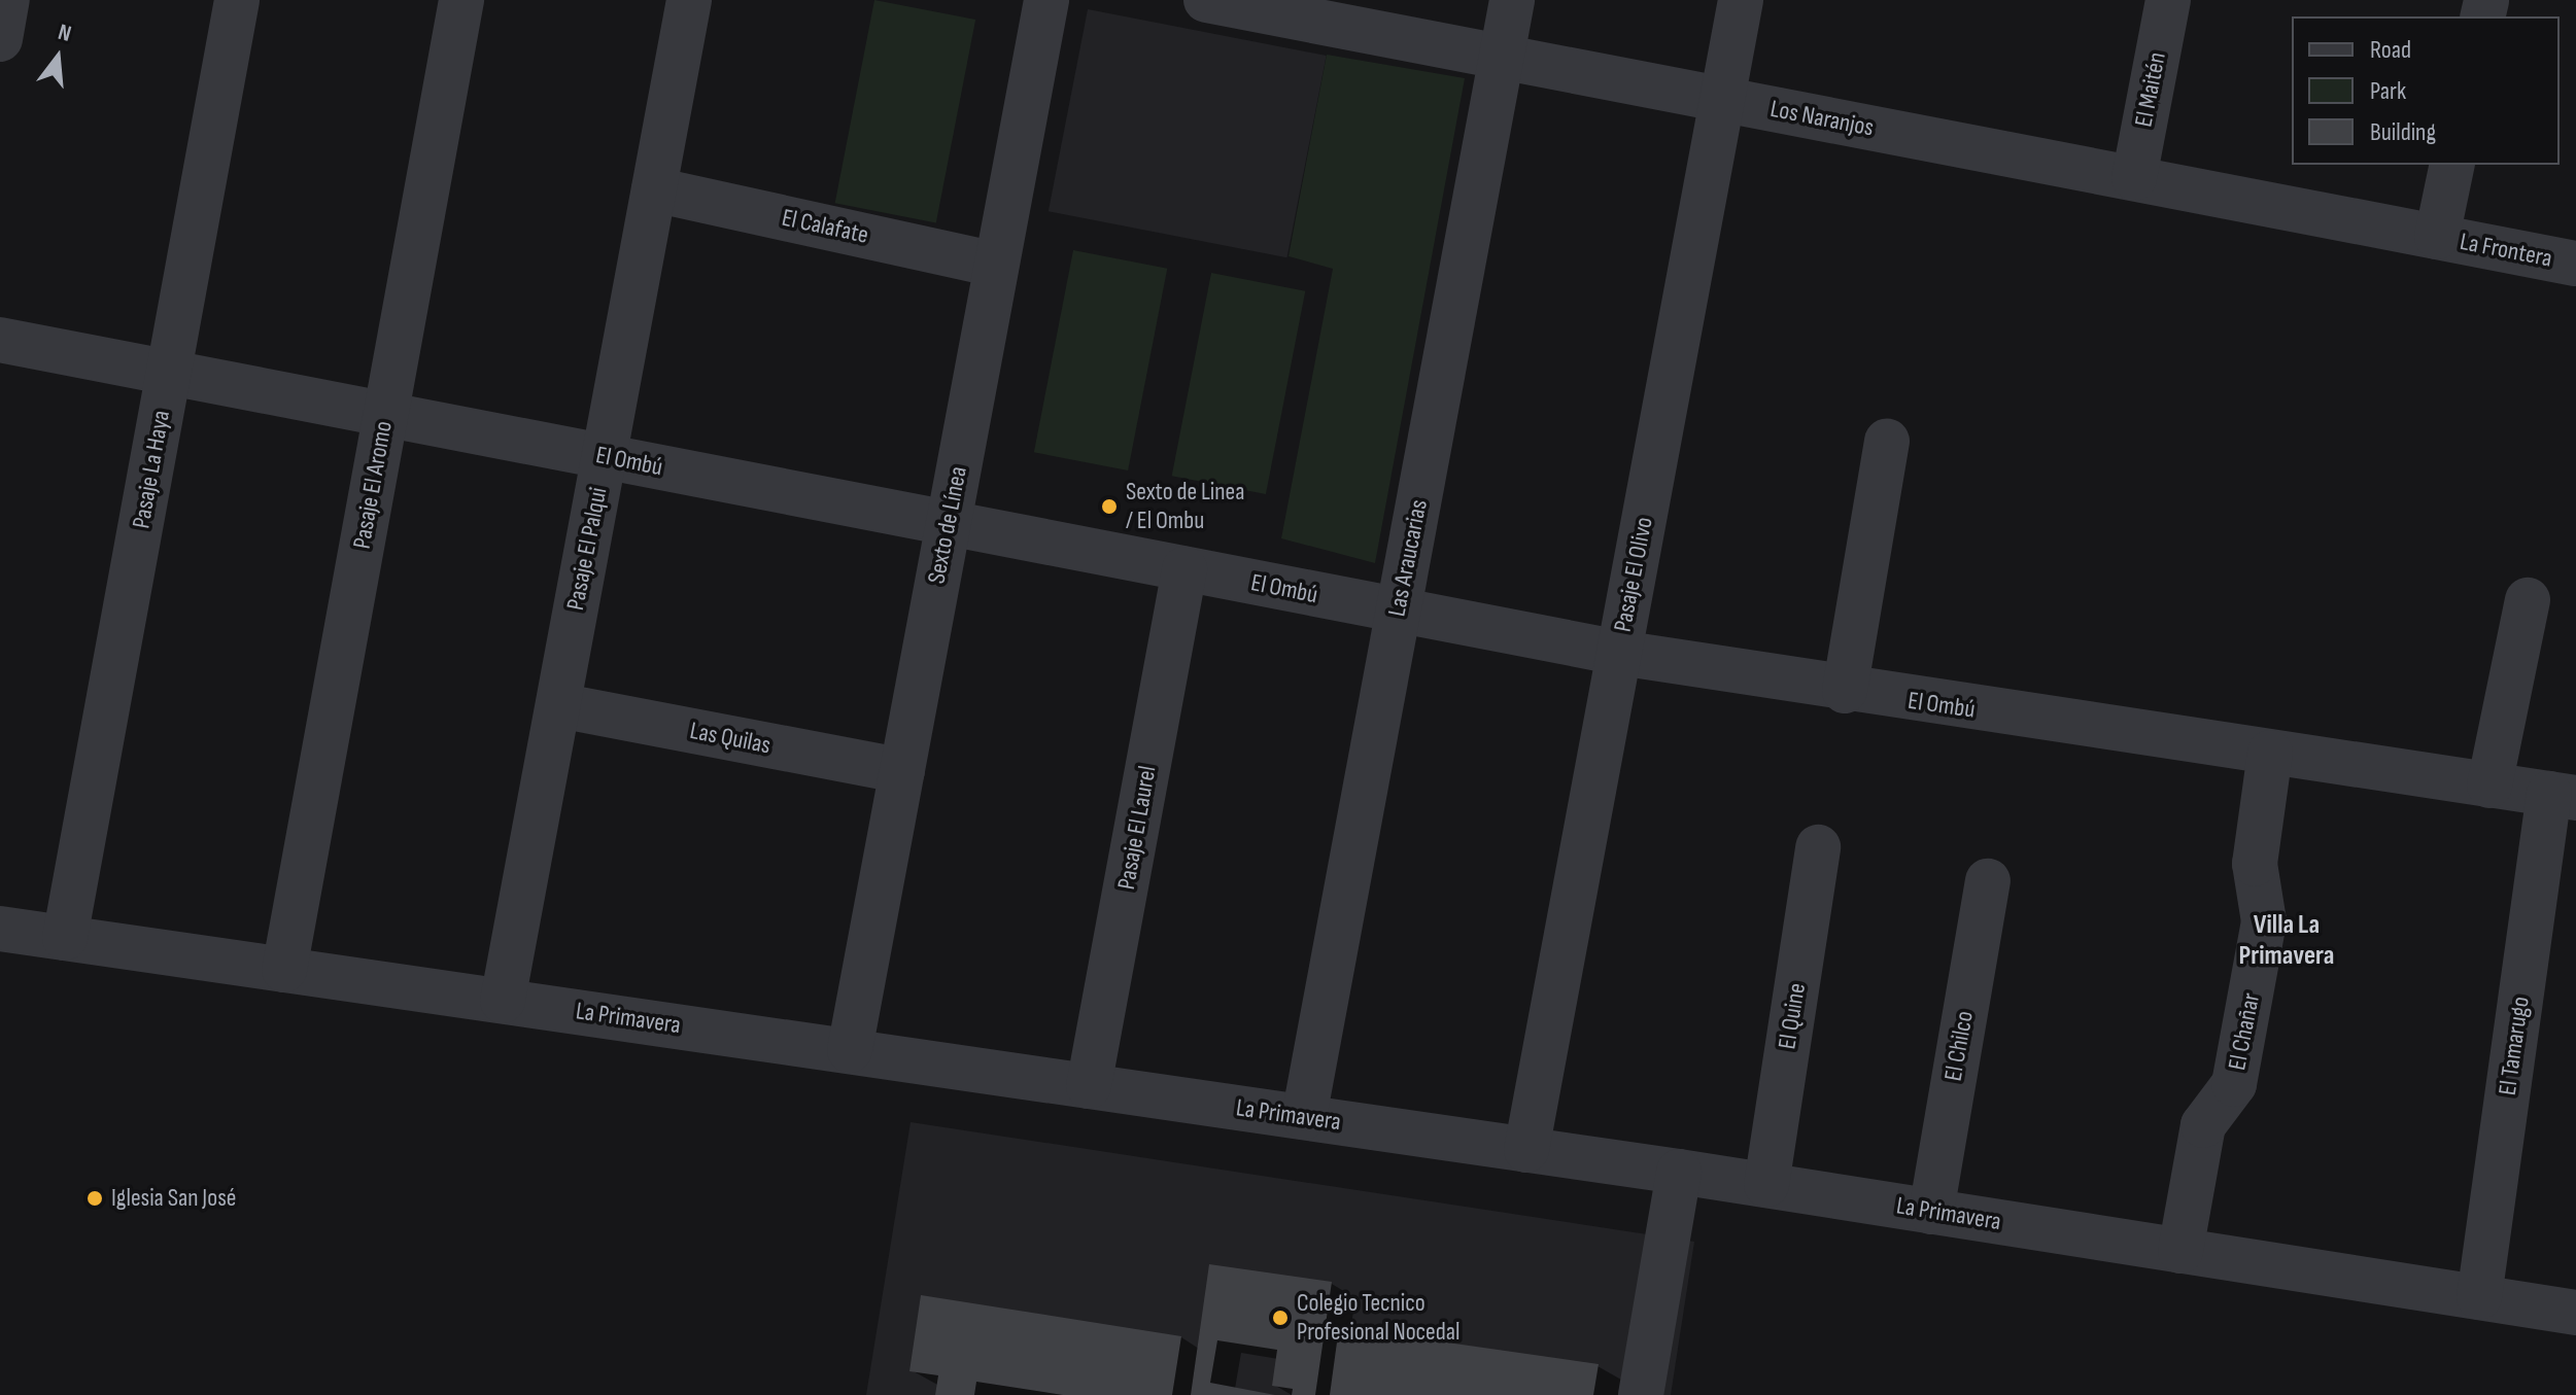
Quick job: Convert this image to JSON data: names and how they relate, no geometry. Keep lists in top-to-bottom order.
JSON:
{
  "streets": {
    "street": [
      "El Maitén",
      "Los Naranjos",
      "El Calafate",
      "La Frontera",
      "El Ombú",
      "Pasaje La Haya",
      "Pasaje El Aromo",
      "Sexto de Línea",
      "Pasaje El Palqui",
      "Las Araucarias",
      "Pasaje El Olivo",
      "Las Quilas",
      "Pasaje El Laurel",
      "El Quine",
      "La Primavera",
      "El Chañar",
      "El Chilco",
      "El Tamarugo"
    ]
  },
  "crossings": [
    ["El Maitén", "Los Naranjos"],
    ["Los Naranjos", "La Frontera"],
    ["Los Naranjos", "Las Araucarias"],
    ["Los Naranjos", "Pasaje El Olivo"],
    ["El Calafate", "Sexto de Línea"],
    ["El Calafate", "Pasaje El Palqui"],
    ["El Ombú", "Pasaje La Haya"],
    ["El Ombú", "Pasaje El Aromo"],
    ["El Ombú", "Sexto de Línea"],
    ["El Ombú", "Pasaje El Palqui"],
    ["El Ombú", "Las Araucarias"],
    ["El Ombú", "Pasaje El Olivo"],
    ["El Ombú", "Pasaje El Laurel"],
    ["El Ombú", "El Chañar"],
    ["El Ombú", "El Tamarugo"],
    ["Pasaje La Haya", "La Primavera"],
    ["Pasaje El Aromo", "La Primavera"],
    ["Sexto de Línea", "Las Quilas"],
    ["Sexto de Línea", "La Primavera"],
    ["Pasaje El Palqui", "Las Quilas"],
    ["Pasaje El Palqui", "La Primavera"],
    ["Las Araucarias", "La Primavera"],
    ["Pasaje El Olivo", "La Primavera"],
    ["Pasaje El Laurel", "La Primavera"],
    ["El Quine", "La Primavera"],
    ["La Primavera", "El Chañar"],
    ["La Primavera", "El Chilco"],
    ["La Primavera", "El Tamarugo"]
  ],
  "districts": ["Villa La Primavera"],
  "places": ["Sexto de Linea / El Ombu", "Iglesia San José", "Colegio Tecnico Profesional Nocedal"],
  "legend": ["Road", "Park", "Building"],
  "north": "top"
}
